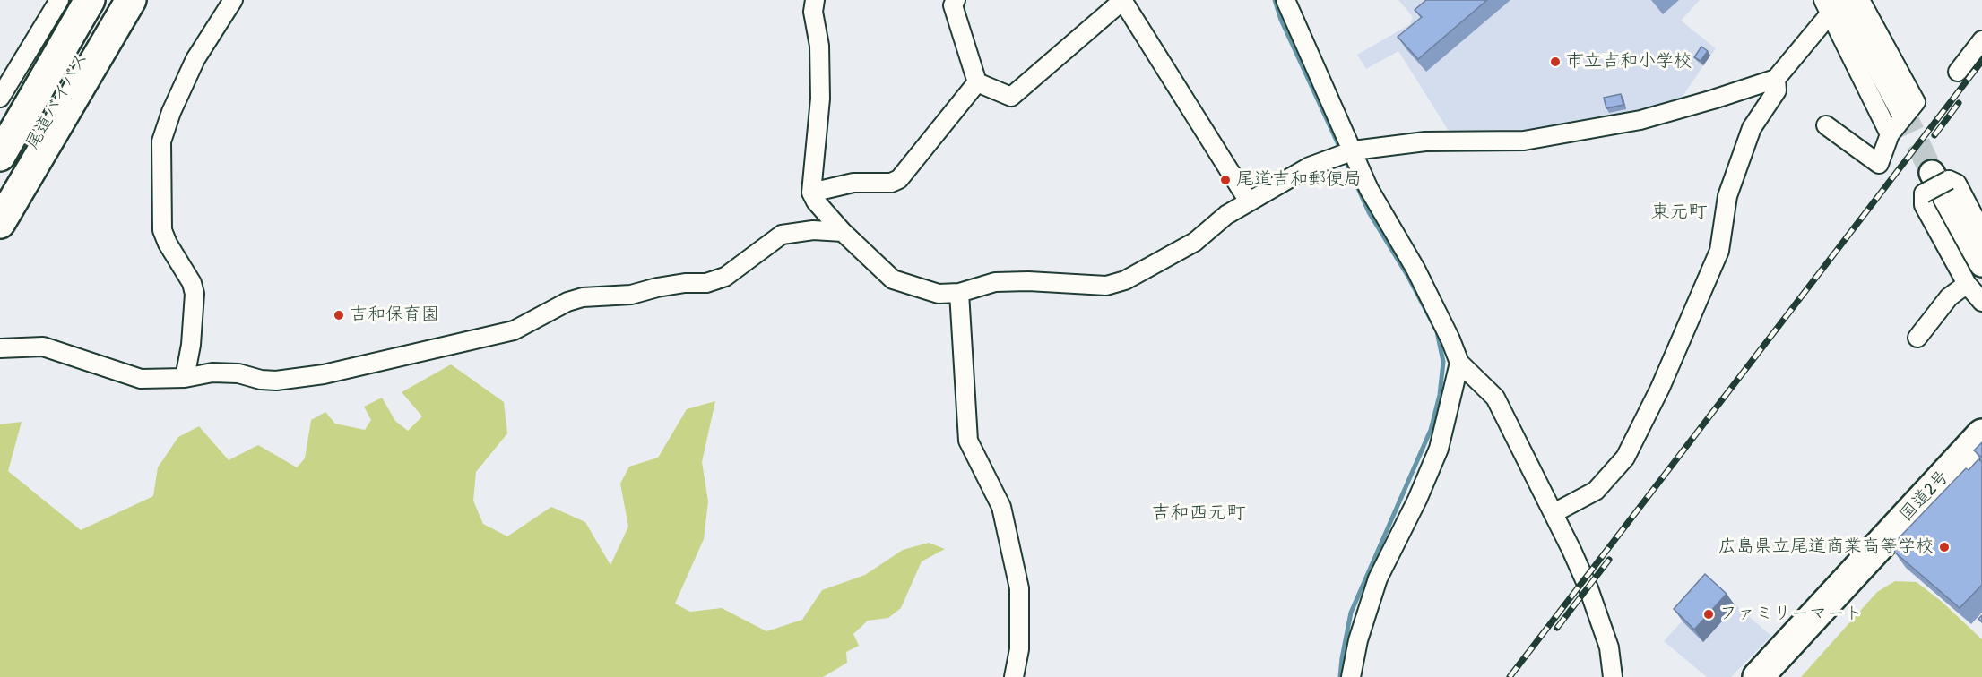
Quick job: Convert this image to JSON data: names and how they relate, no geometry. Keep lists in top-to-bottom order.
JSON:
{
  "streets": {
    "highway": ["尾道バイパス", "国道2号"]
  },
  "districts": ["東元町", "吉和西元町"],
  "places": [
    "市立吉和小学校",
    "尾道吉和郵便局",
    "吉和保育園",
    "広島県立尾道商業高等学校",
    "ファミリーマート"
  ]
}
